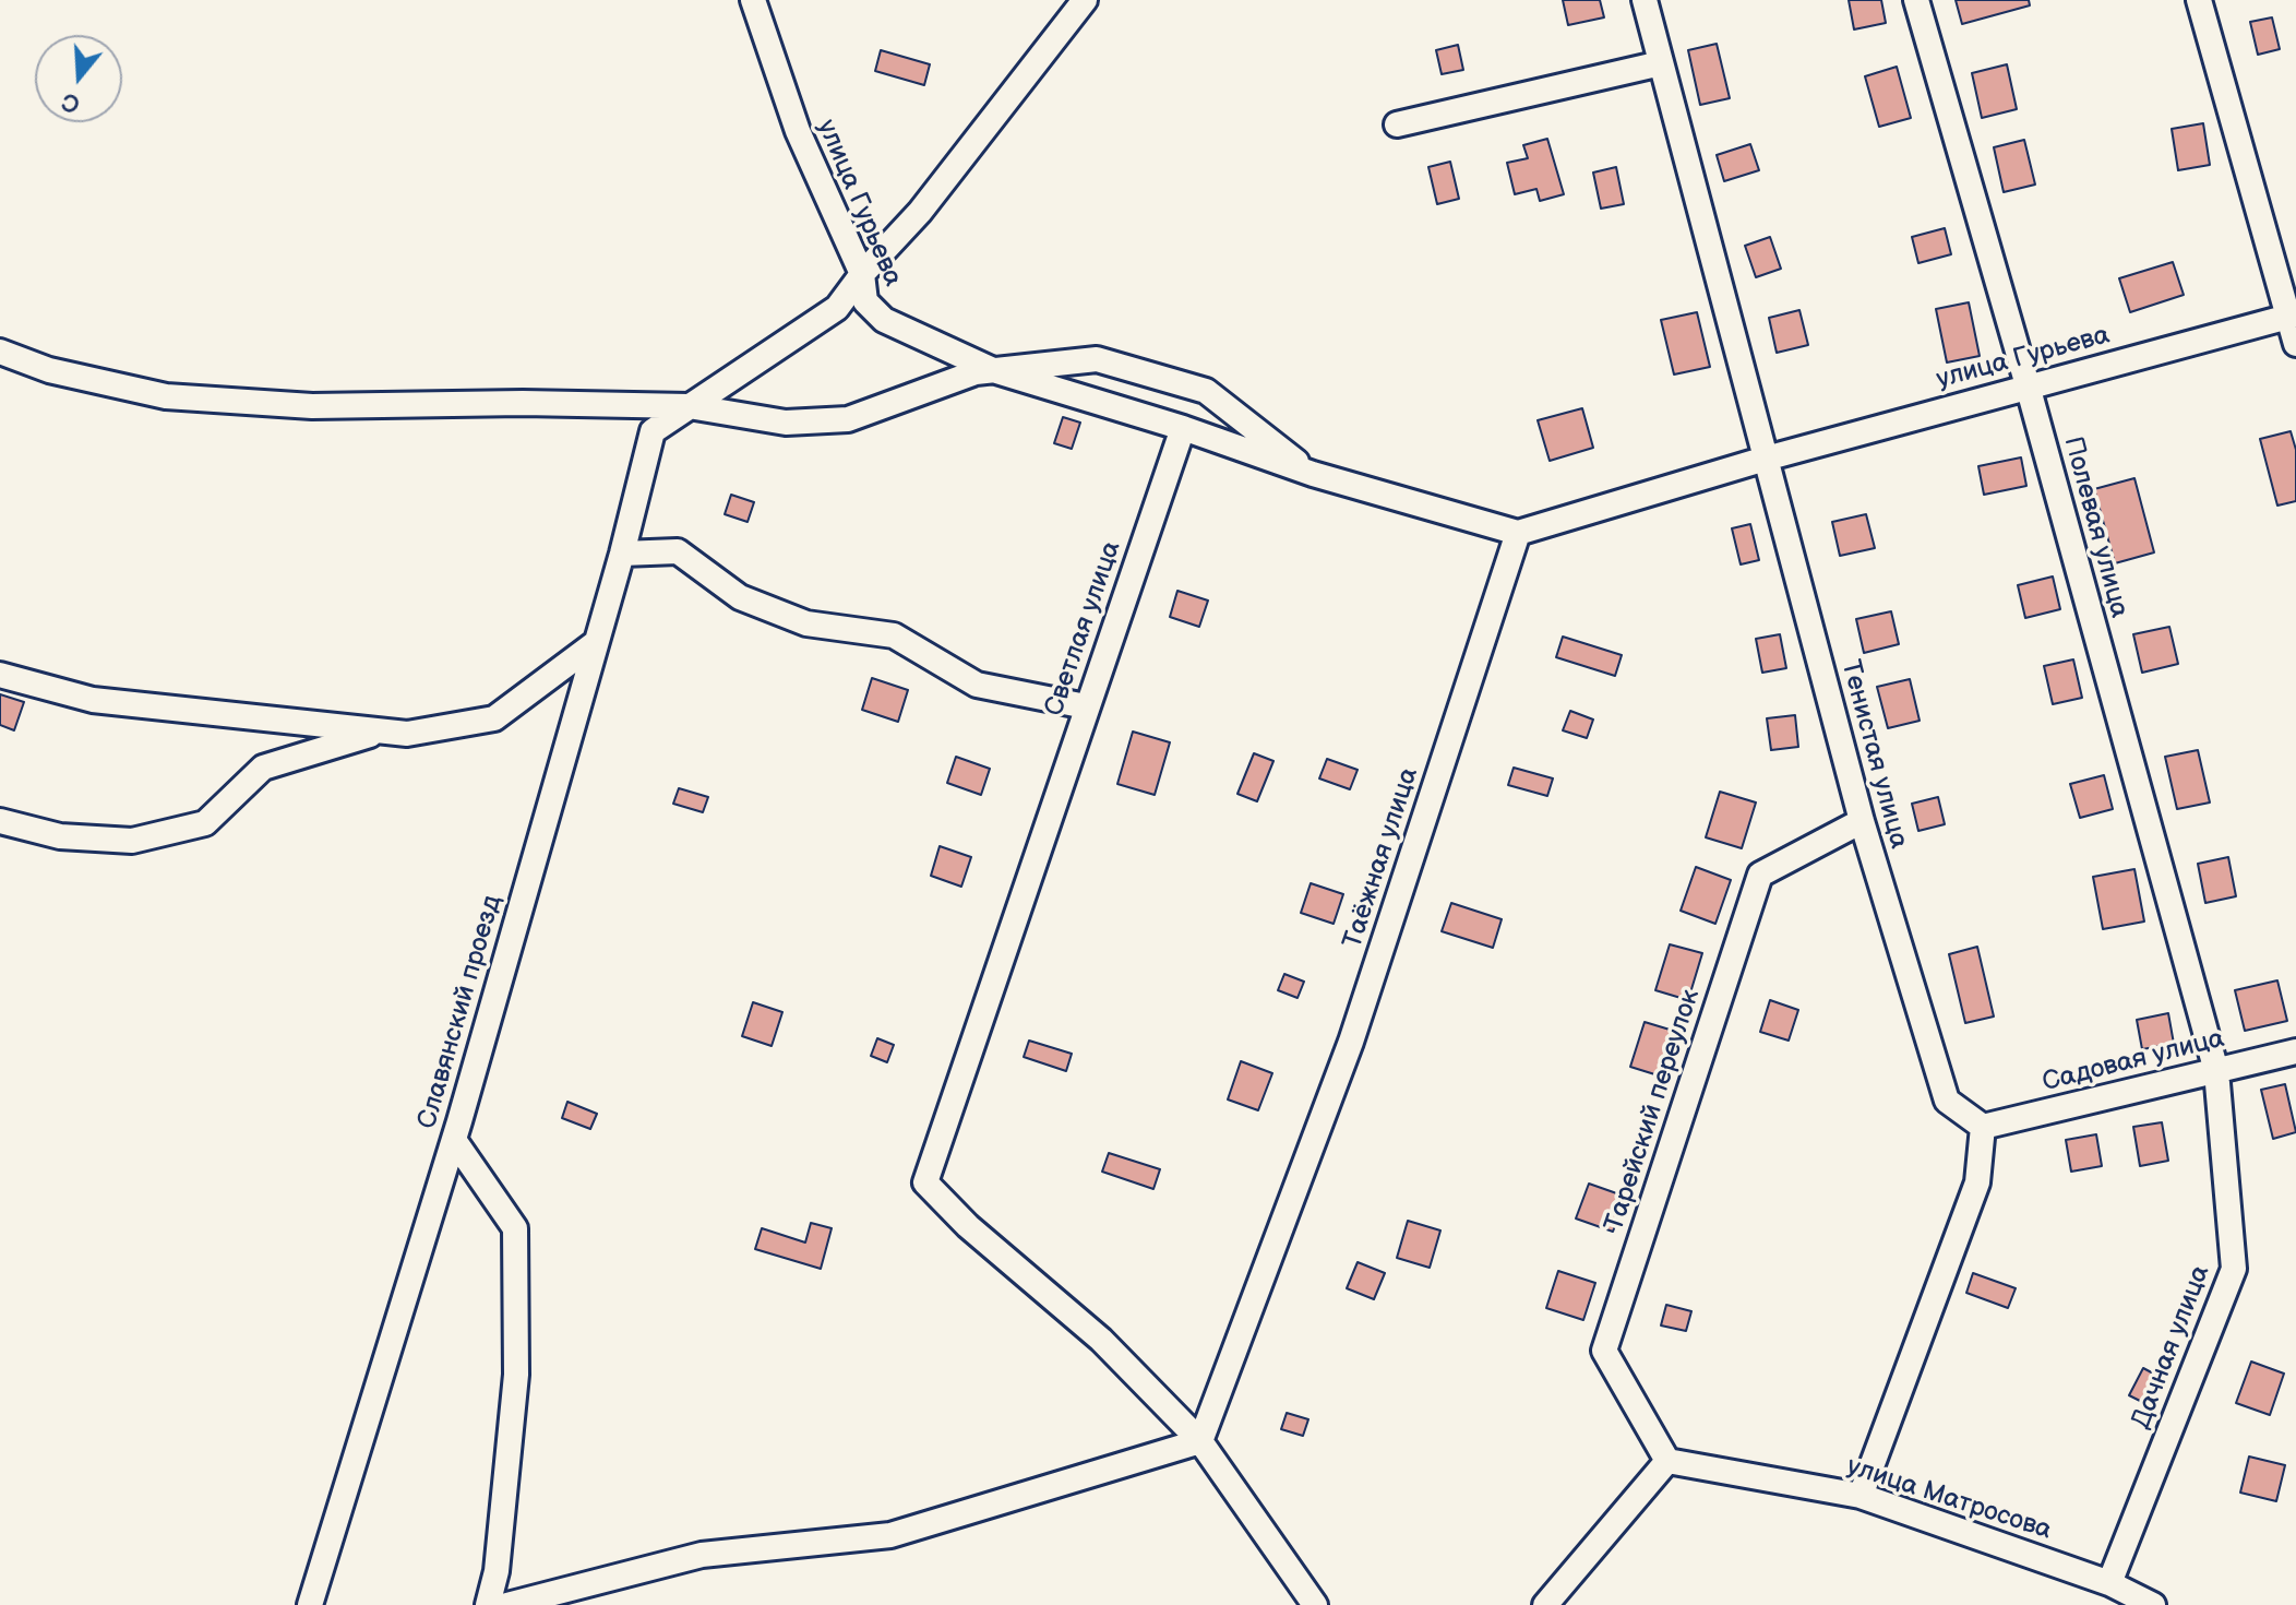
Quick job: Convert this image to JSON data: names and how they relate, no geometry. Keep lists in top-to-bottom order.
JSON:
{
  "streets": {
    "street": [
      "улица Гурьева",
      "Полевая улица",
      "Светлая улица",
      "Тенистая улица",
      "Таёжная улица",
      "Славянский проезд",
      "Садовая улица",
      "Тарейский переулок",
      "Дачная улица",
      "улица Матросова"
    ]
  },
  "crossings": [
    ["улица Гурьева", "Полевая улица"],
    ["улица Гурьева", "Светлая улица"],
    ["улица Гурьева", "Тенистая улица"],
    ["Полевая улица", "Садовая улица"],
    ["Полевая улица", "Дачная улица"],
    ["Светлая улица", "Таёжная улица"],
    ["Тенистая улица", "Садовая улица"],
    ["Тенистая улица", "Тарейский переулок"],
    ["Садовая улица", "Дачная улица"],
    ["Тарейский переулок", "улица Матросова"],
    ["Дачная улица", "улица Матросова"]
  ],
  "north": "bottom"
}
